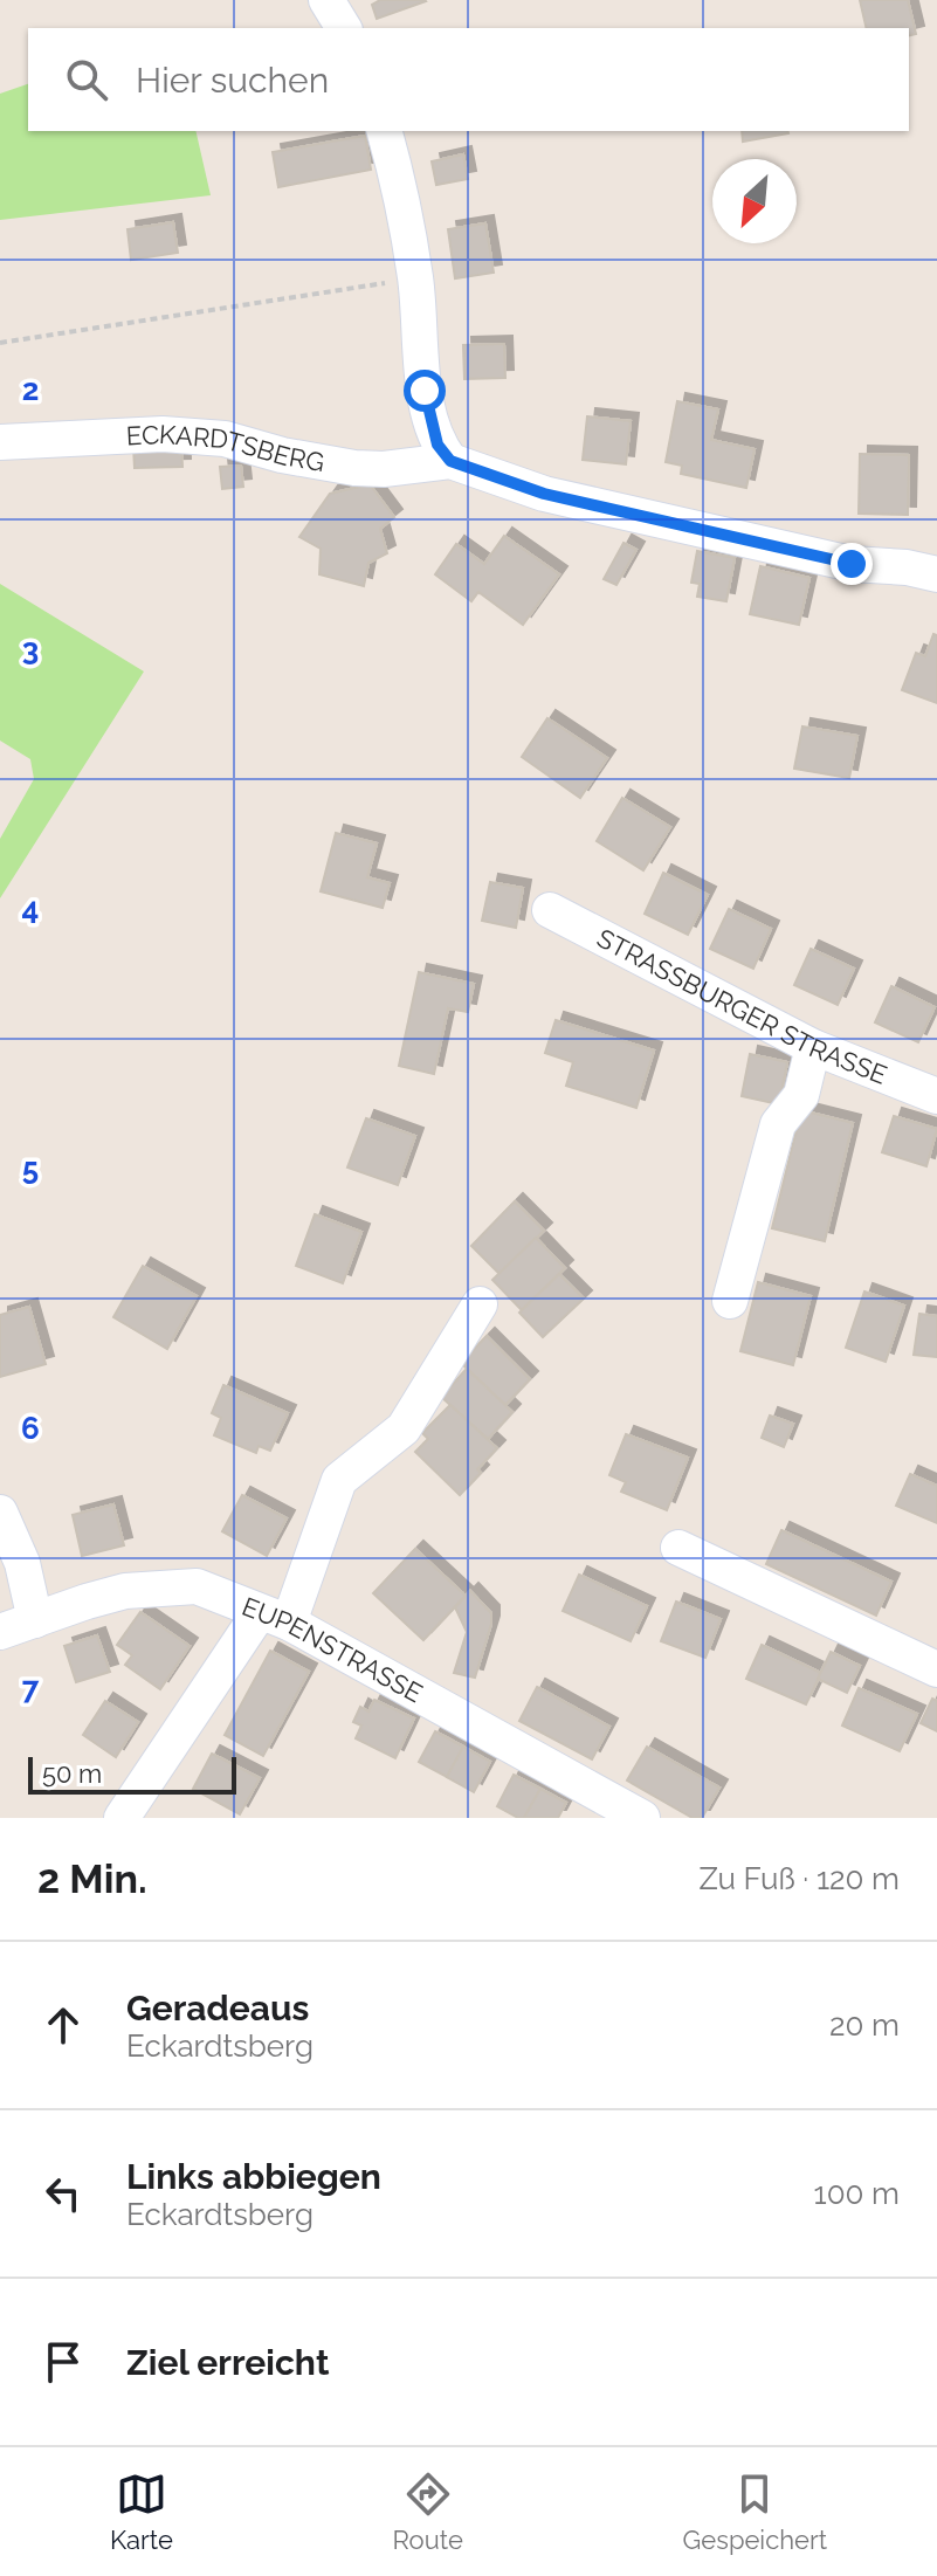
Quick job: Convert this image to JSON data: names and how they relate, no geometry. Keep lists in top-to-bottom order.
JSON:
{
  "streets": {
    "street": ["ECKARDTSBERG", "STRASSBURGER STRASSE", "EUPENSTRASSE"]
  },
  "scale_bar": "50 m",
  "north": "bottom left",
  "page": {
    "search": "Hier suchen",
    "scale": "50 m",
    "heading": ["2 Min.", "Zu Fuß · 120 m"],
    "list": [
      ["Geradeaus", "Eckardtsberg", "20 m"],
      ["Links abbiegen", "Eckardtsberg", "100 m"],
      "Ziel erreicht"
    ],
    "nav": ["Karte", "Route", "Gespeichert"]
  },
  "grid": {
    "rows": [
      "2",
      "3",
      "4",
      "5",
      "6",
      "7"
    ]
  }
}
